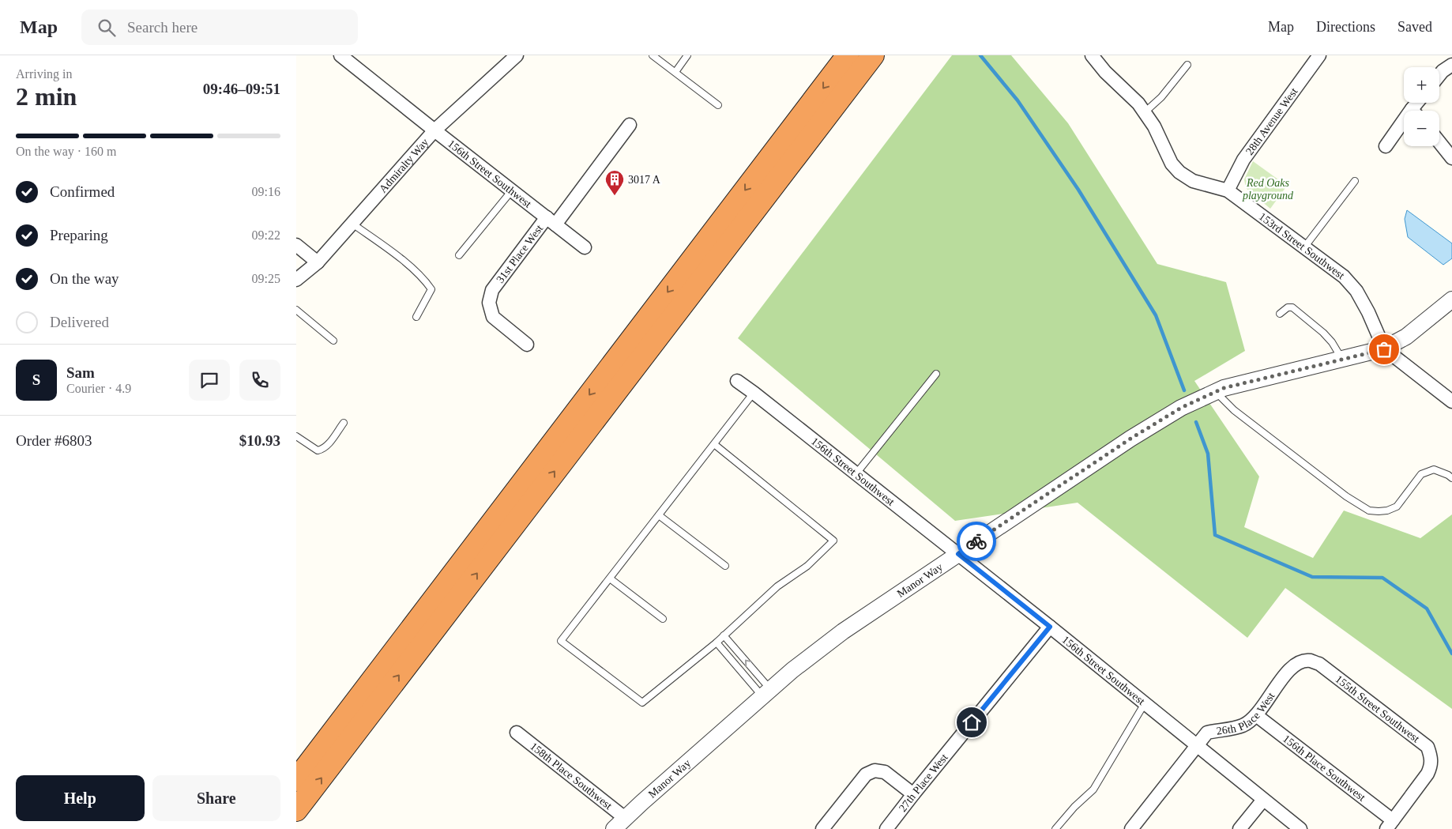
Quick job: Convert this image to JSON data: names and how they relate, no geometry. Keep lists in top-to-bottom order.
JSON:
{
  "streets": {
    "street": [
      "28th Avenue West",
      "Admiralty Way",
      "156th Street Southwest",
      "153rd Street Southwest",
      "31st Place West",
      "Manor Way",
      "155th Street Southwest",
      "26th Place West",
      "156th Place Southwest",
      "158th Place Southwest",
      "27th Place West"
    ]
  },
  "crossings": [
    ["28th Avenue West", "153rd Street Southwest"],
    ["Admiralty Way", "156th Street Southwest"],
    ["156th Street Southwest", "31st Place West"],
    ["156th Street Southwest", "Manor Way"],
    ["156th Street Southwest", "26th Place West"],
    ["156th Street Southwest", "27th Place West"],
    ["153rd Street Southwest", "Manor Way"],
    ["Manor Way", "158th Place Southwest"],
    ["155th Street Southwest", "26th Place West"],
    ["155th Street Southwest", "156th Place Southwest"],
    ["26th Place West", "156th Place Southwest"]
  ],
  "parks": ["Red Oaks playground"],
  "places": {
    "building": ["3017 A"]
  },
  "page": {
    "header": "Map",
    "search": "Search here",
    "nav": ["Map", "Directions", "Saved"],
    "heading": ["2 min", "Arriving in", "09:46–09:51"],
    "panel": [
      "Sam",
      "Courier · 4.9",
      "Order #6803",
      "$10.93"
    ],
    "map_buttons": ["+", "−"],
    "bar": "On the way · 160 m",
    "list": [
      ["Confirmed", "09:16"],
      ["Preparing", "09:22"],
      ["On the way", "09:25"],
      "Delivered"
    ],
    "round": "S",
    "buttons": ["Help", "Share"]
  }
}
